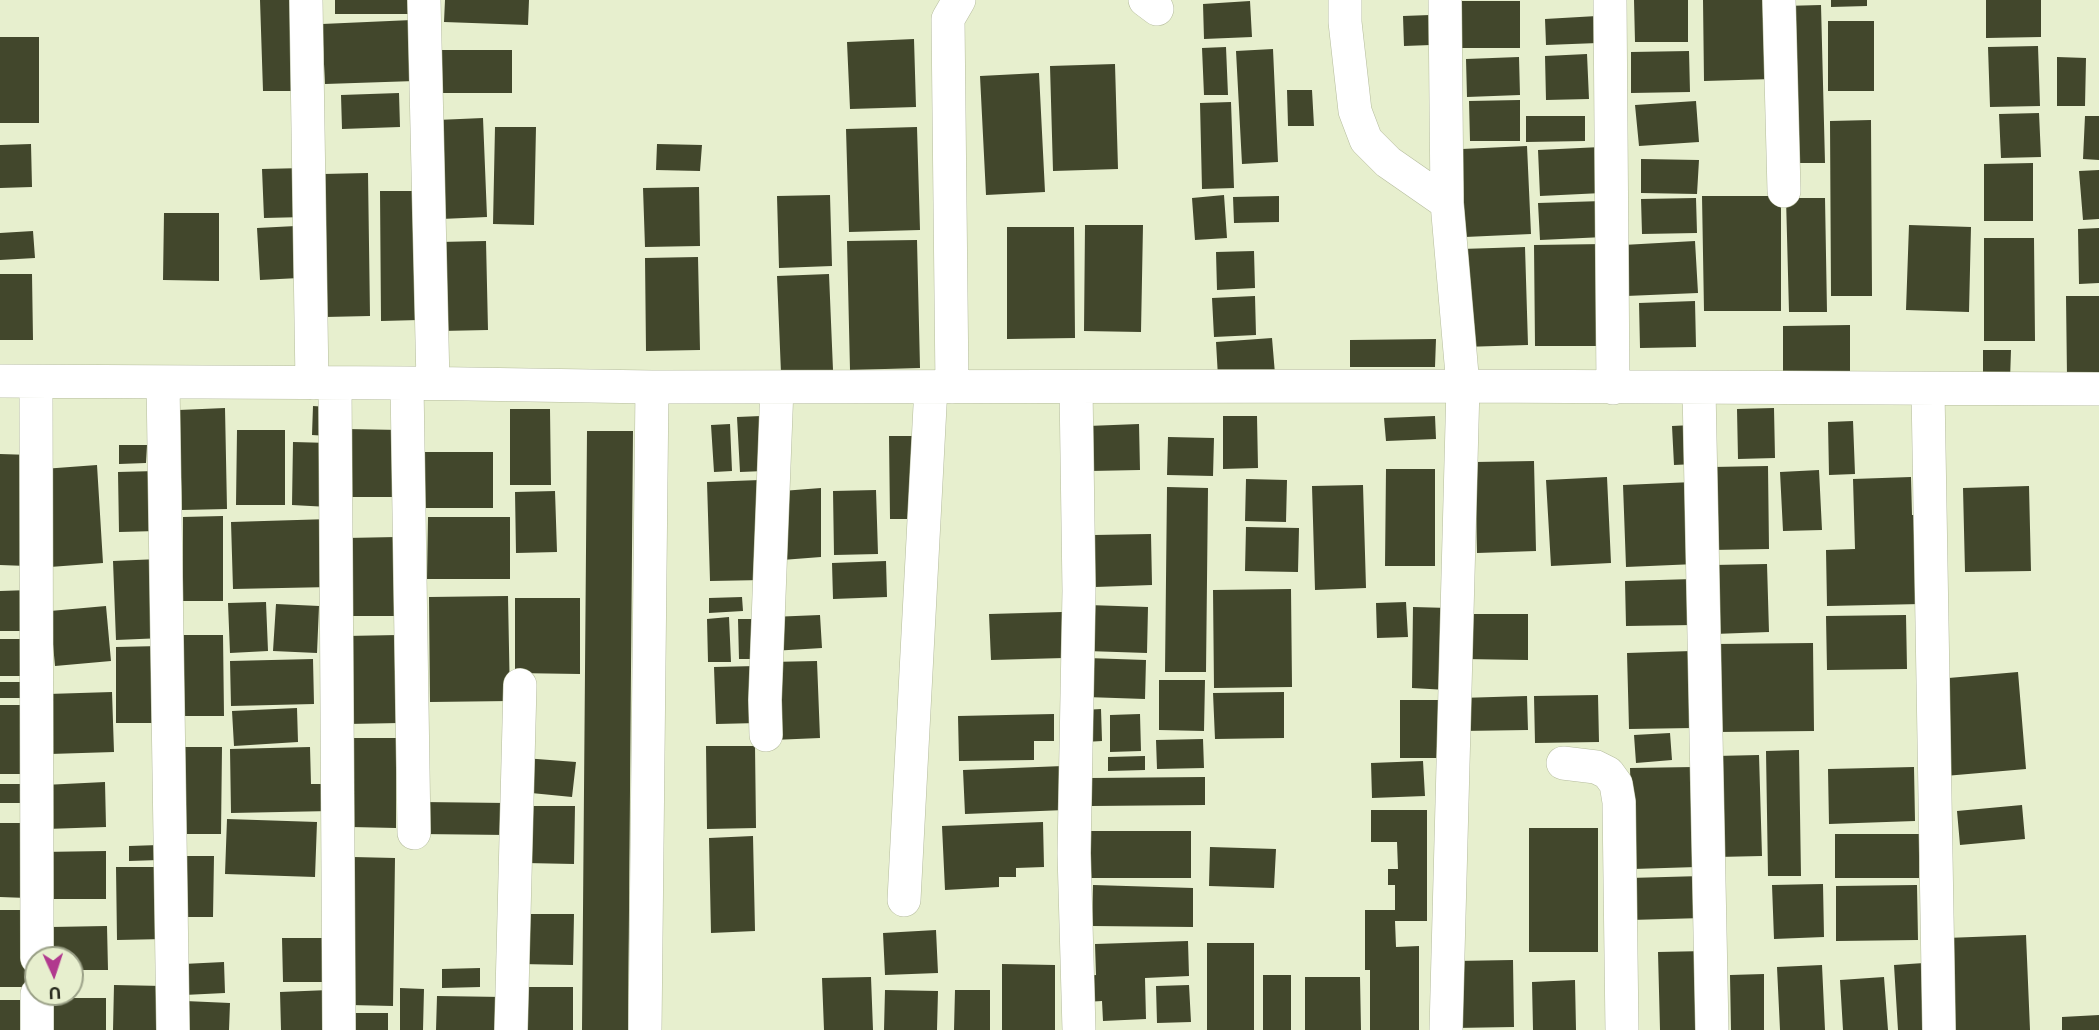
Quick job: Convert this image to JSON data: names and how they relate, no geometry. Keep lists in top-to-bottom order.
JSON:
{
  "north": "bottom"
}
